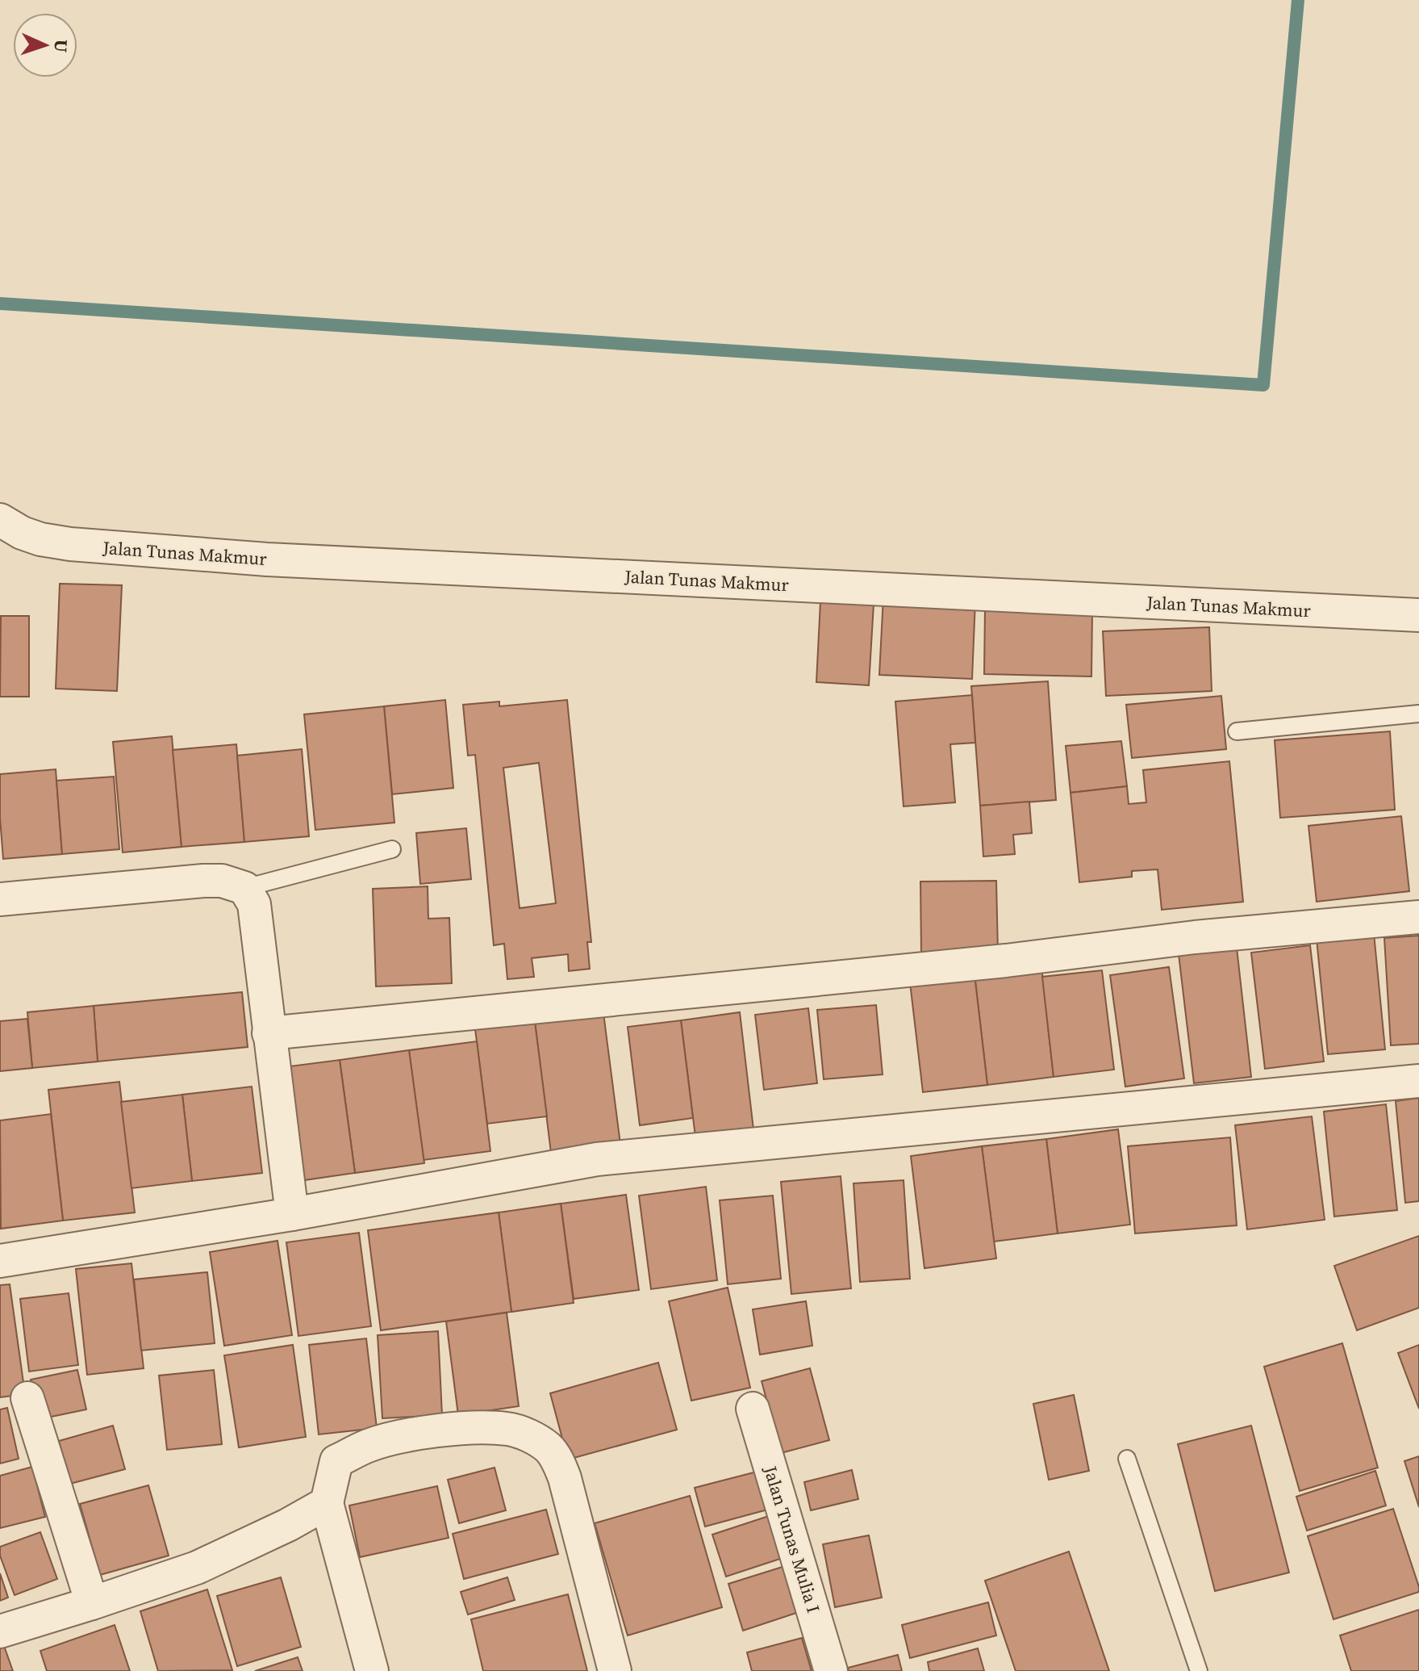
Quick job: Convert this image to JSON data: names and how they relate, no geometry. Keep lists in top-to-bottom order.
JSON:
{
  "streets": {
    "street": ["Jalan Tunas Makmur", "Jalan Tunas Mulia I"]
  },
  "north": "right"
}
